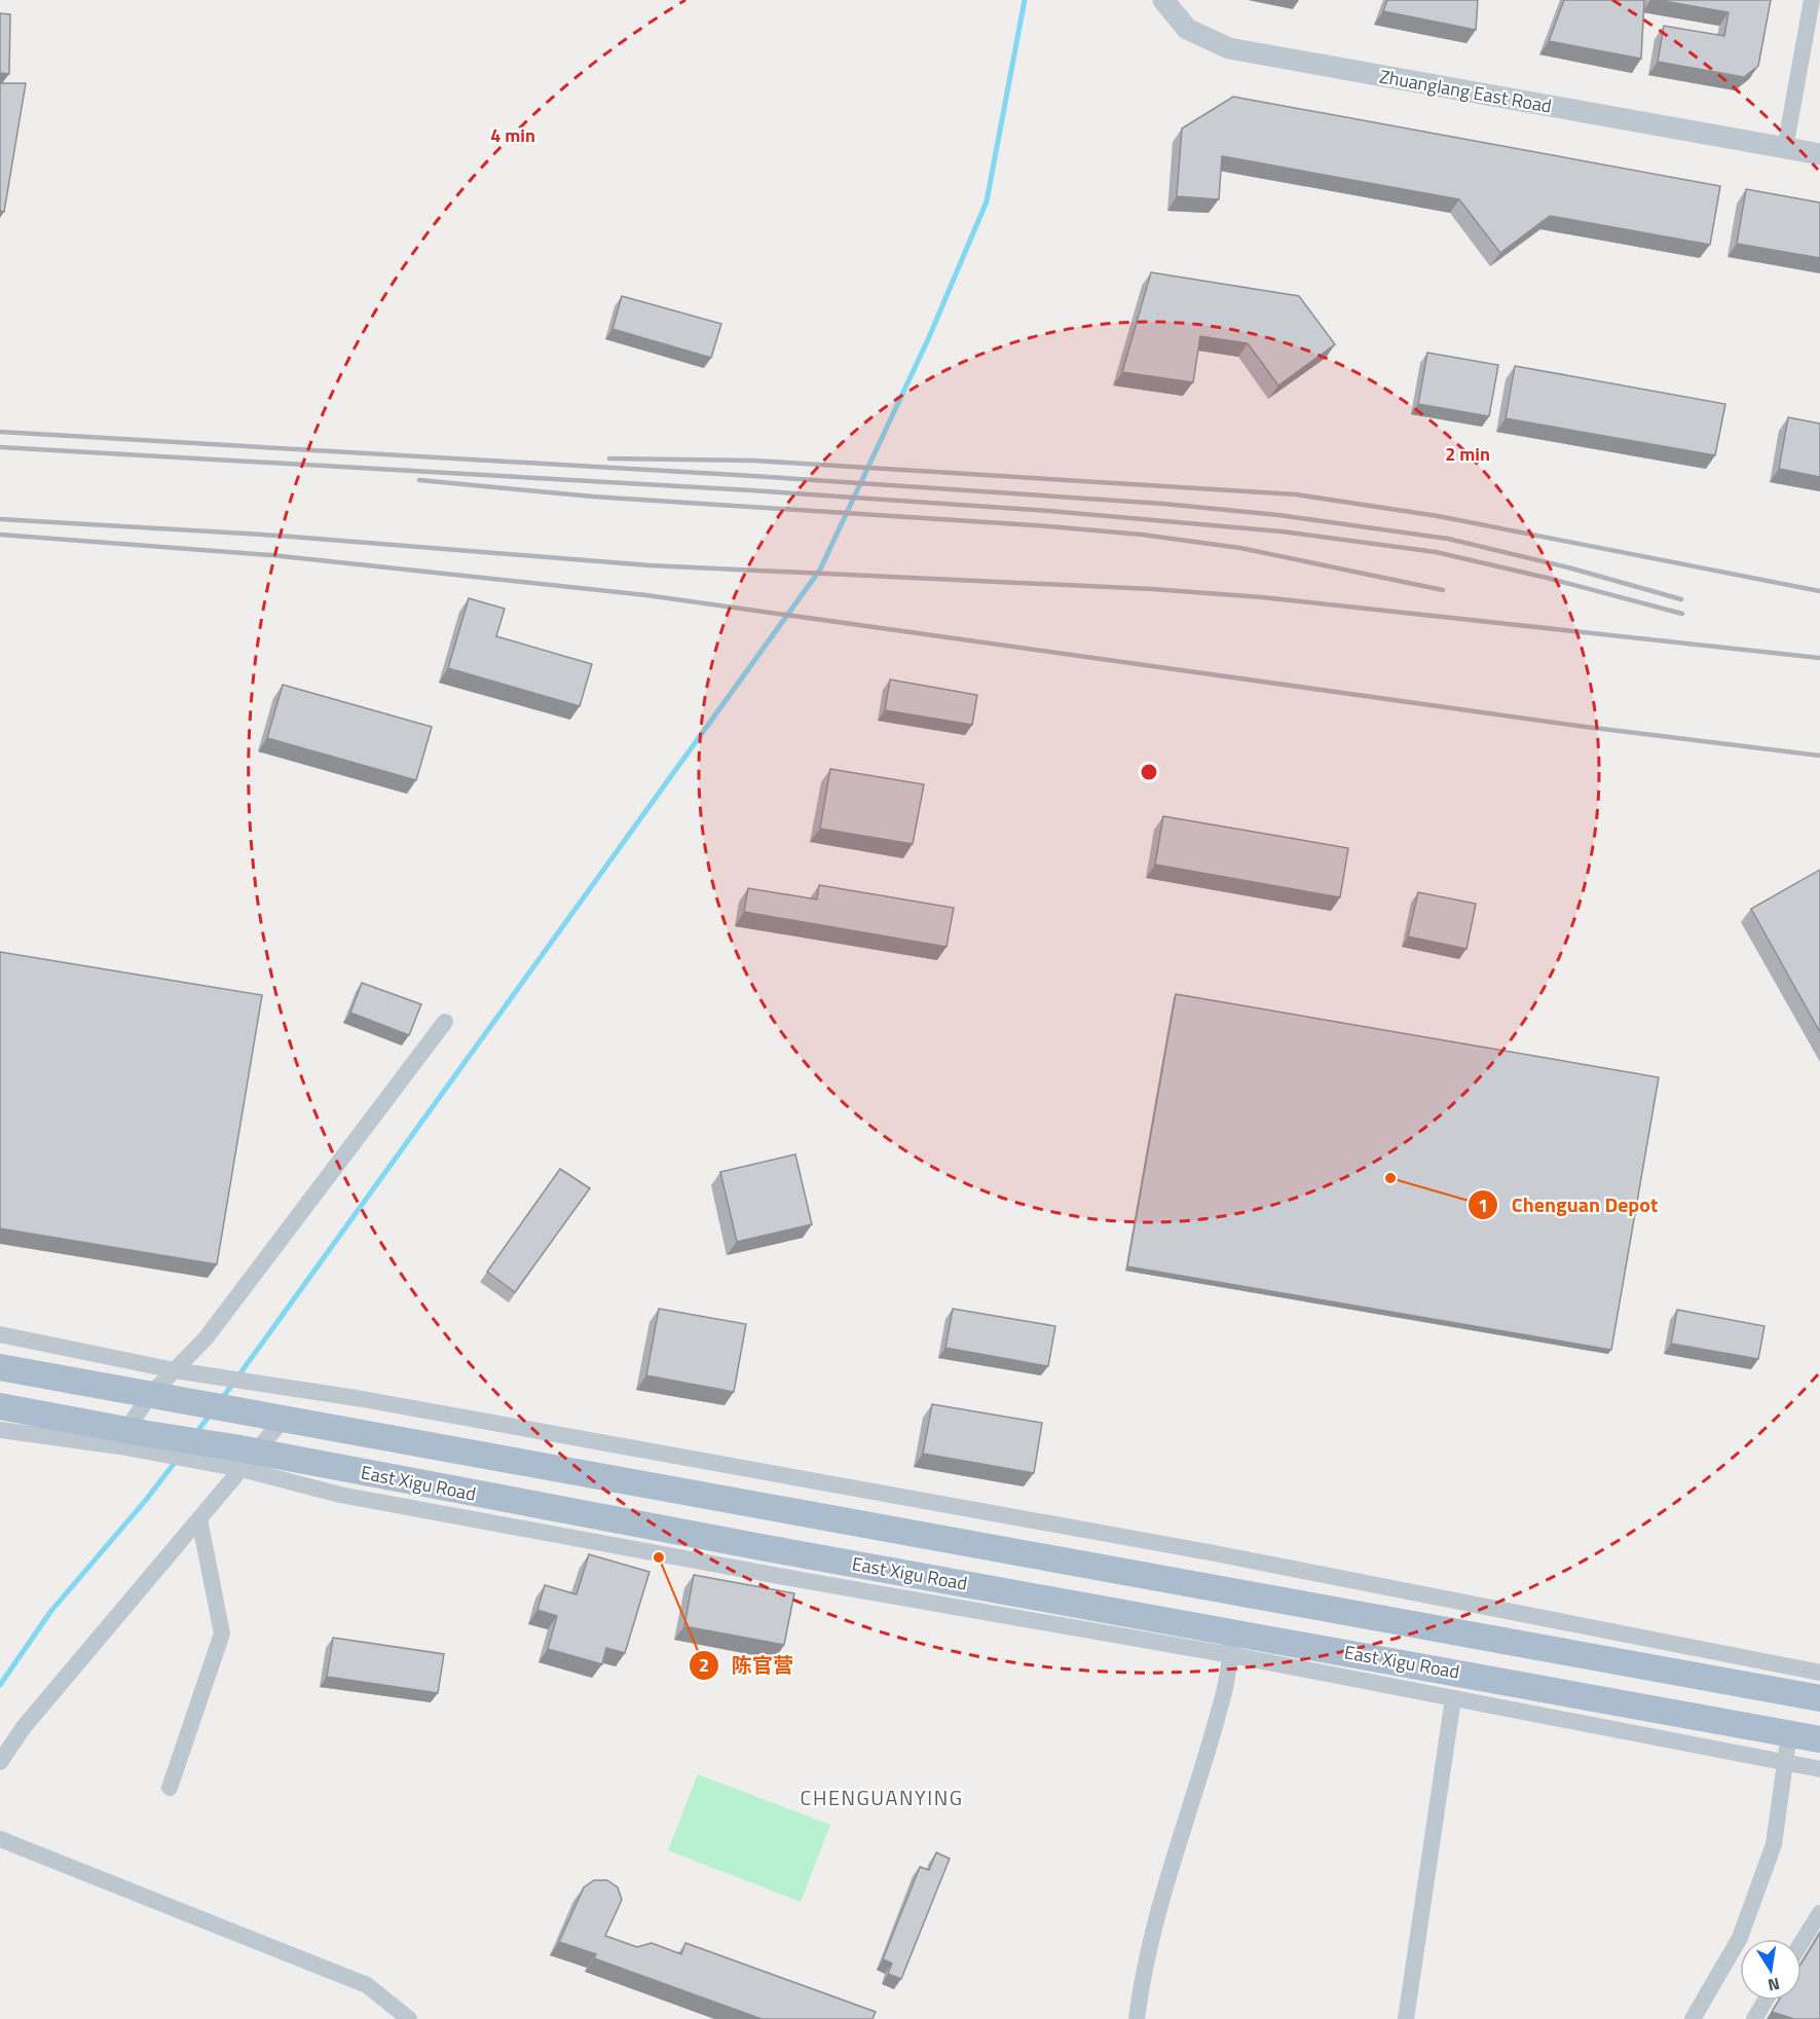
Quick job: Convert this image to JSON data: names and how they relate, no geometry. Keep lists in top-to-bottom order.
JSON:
{
  "streets": {
    "main road": ["East Xigu Road"],
    "street": ["Zhuanglang East Road"]
  },
  "districts": ["CHENGUANYING"],
  "places": ["Chenguan Depot", "陈官营"],
  "north": "bottom",
  "rings": ["4 min", "2 min"]
}
